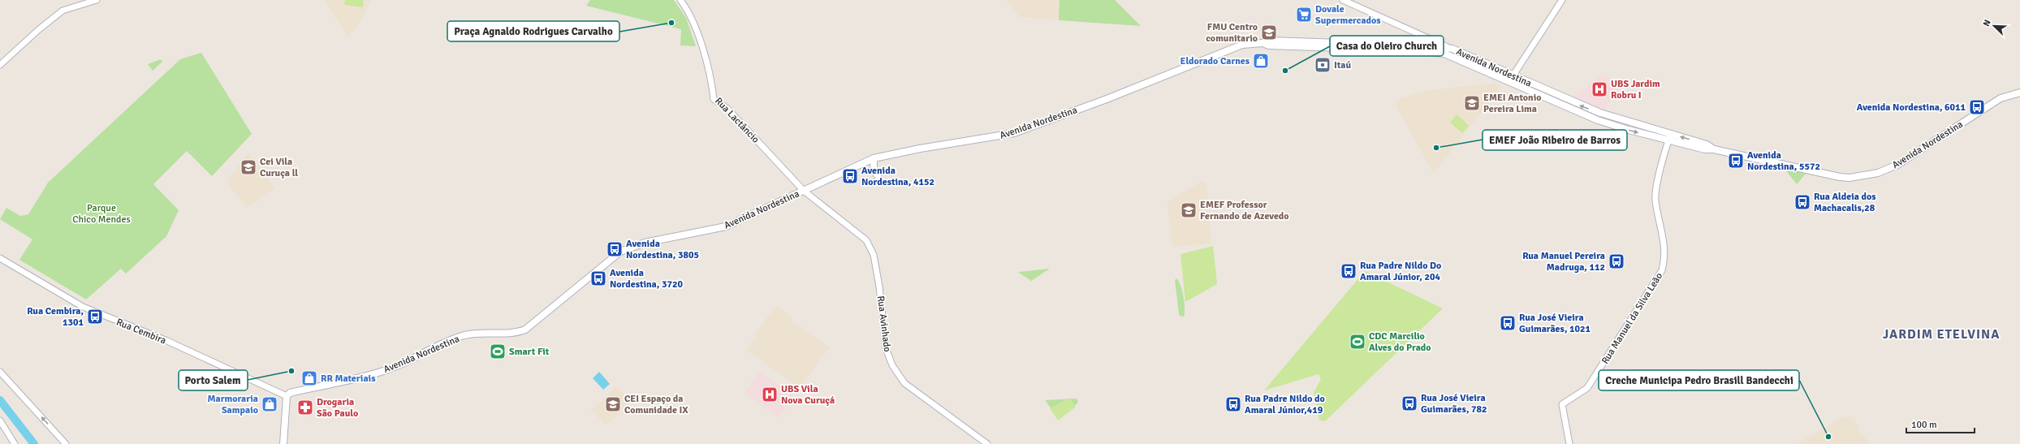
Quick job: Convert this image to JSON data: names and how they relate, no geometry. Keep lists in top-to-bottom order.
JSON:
{
  "streets": {
    "main road": ["Avenida Nordestina"],
    "street": [
      "Rua Lactâncio",
      "Rua Manuel da Silva Leão",
      "Rua Avinhado",
      "Rua Cembira"
    ]
  },
  "crossings": [
    ["Avenida Nordestina", "Rua Lactâncio"],
    ["Avenida Nordestina", "Rua Manuel da Silva Leão"],
    ["Avenida Nordestina", "Rua Avinhado"],
    ["Avenida Nordestina", "Rua Cembira"],
    ["Rua Lactâncio", "Rua Avinhado"]
  ],
  "districts": ["JARDIM ETELVINA"],
  "parks": ["Parque Chico Mendes"],
  "places": {
    "supermarket": ["Dovale Supermercados"],
    "other": [
      "Praça Agnaldo Rodrigues Carvalho",
      "Casa do Oleiro Church",
      "EMEF João Ribeiro de Barros",
      "Porto Salem",
      "Creche Municipa Pedro Brasill Bandecchi"
    ],
    "school or university": [
      "FMU Centro comunitario",
      "EMEI Antonio Pereira Lima",
      "Cei Vila Curuça ll",
      "EMEF Professor Fernando de Azevedo",
      "CEI Espaço da Comunidade IX"
    ],
    "shop": ["Eldorado Carnes", "RR Materiais", "Marmoraria Sampaio"],
    "bank": ["Itaú"],
    "hospital": ["UBS Jardim Robru I", "UBS Vila Nova Curuçá"],
    "bus stop": [
      "Avenida Nordestina, 6011",
      "Avenida Nordestina, 5572",
      "Avenida Nordestina, 4152",
      "Rua Aldeia dos Machacalis,28",
      "Avenida Nordestina, 3805",
      "Rua Manuel Pereira Madruga, 112",
      "Rua Padre Nildo Do Amaral Júnior, 204",
      "Avenida Nordestina, 3720",
      "Rua Cembira, 1301",
      "Rua José Vieira Guimarães, 1021",
      "Rua José Vieira Guimarães, 782",
      "Rua Padre Nildo do Amaral Júnior,419"
    ],
    "sports": ["CDC Marcilio Alves do Prado", "Smart Fit"],
    "pharmacy": ["Drogaria São Paulo"]
  },
  "scale_bar": "100 m",
  "north": "top left"
}
